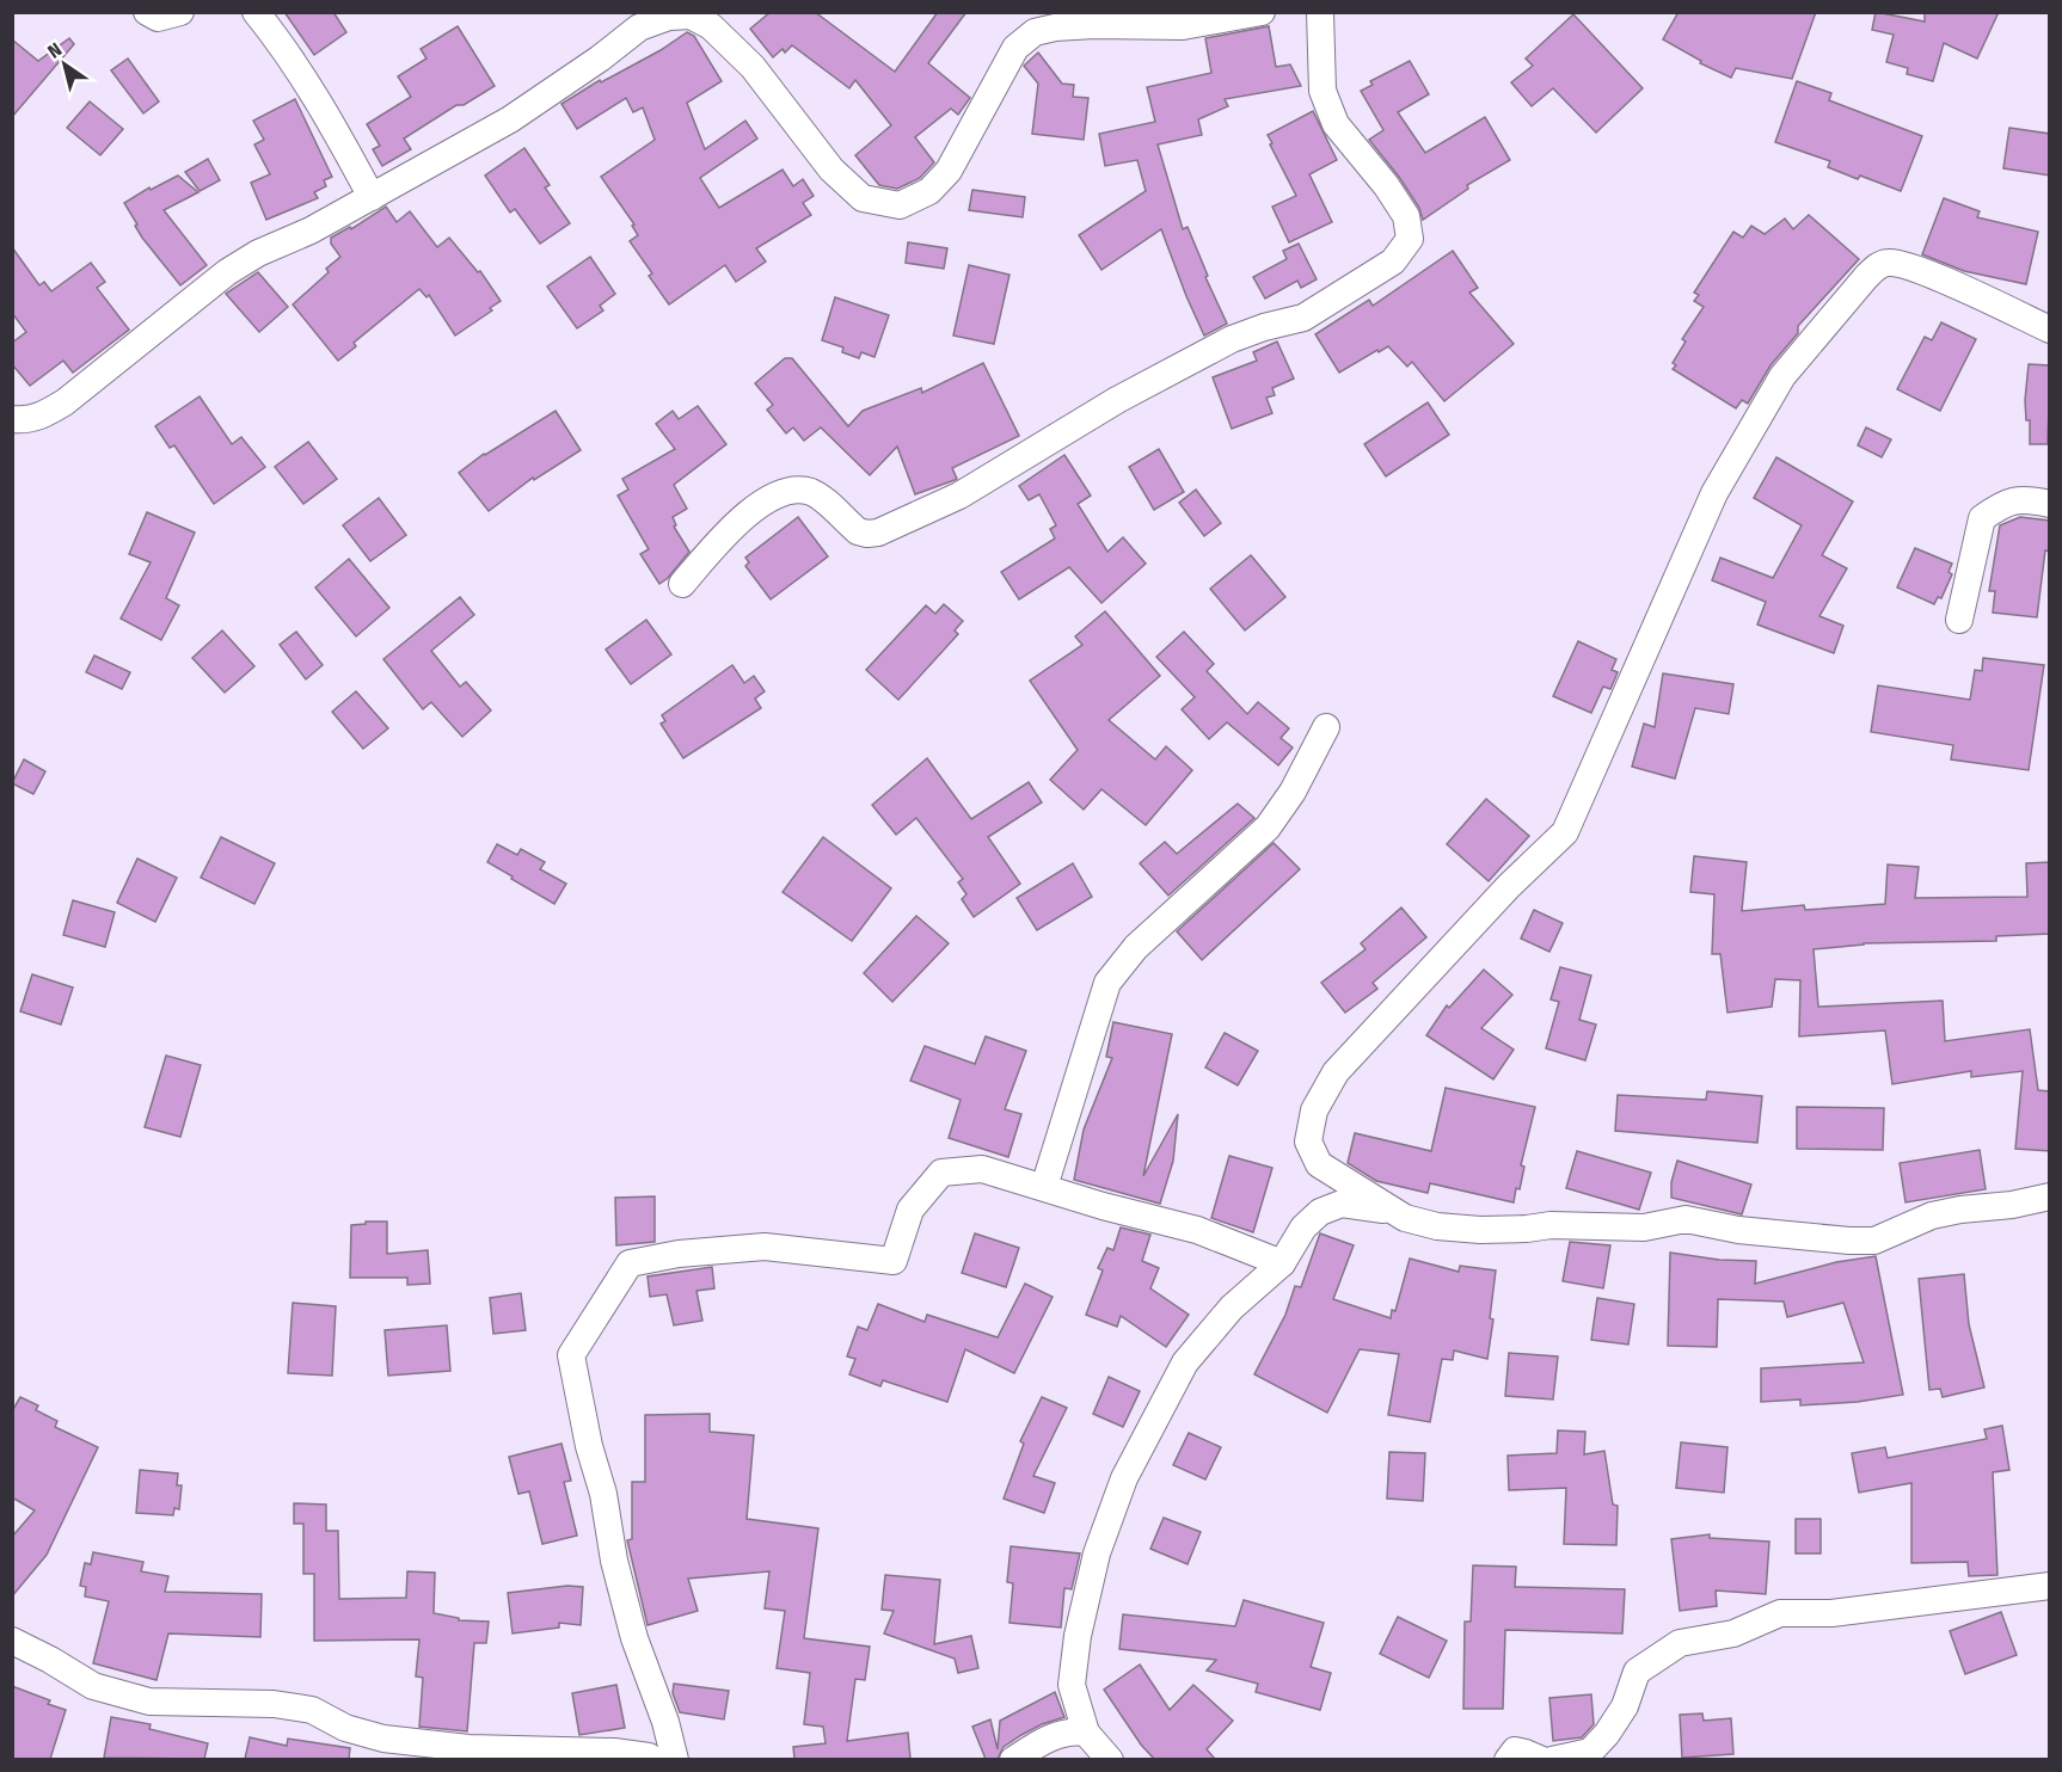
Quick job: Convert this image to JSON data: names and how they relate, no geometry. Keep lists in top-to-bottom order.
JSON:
{
  "north": "top left"
}
